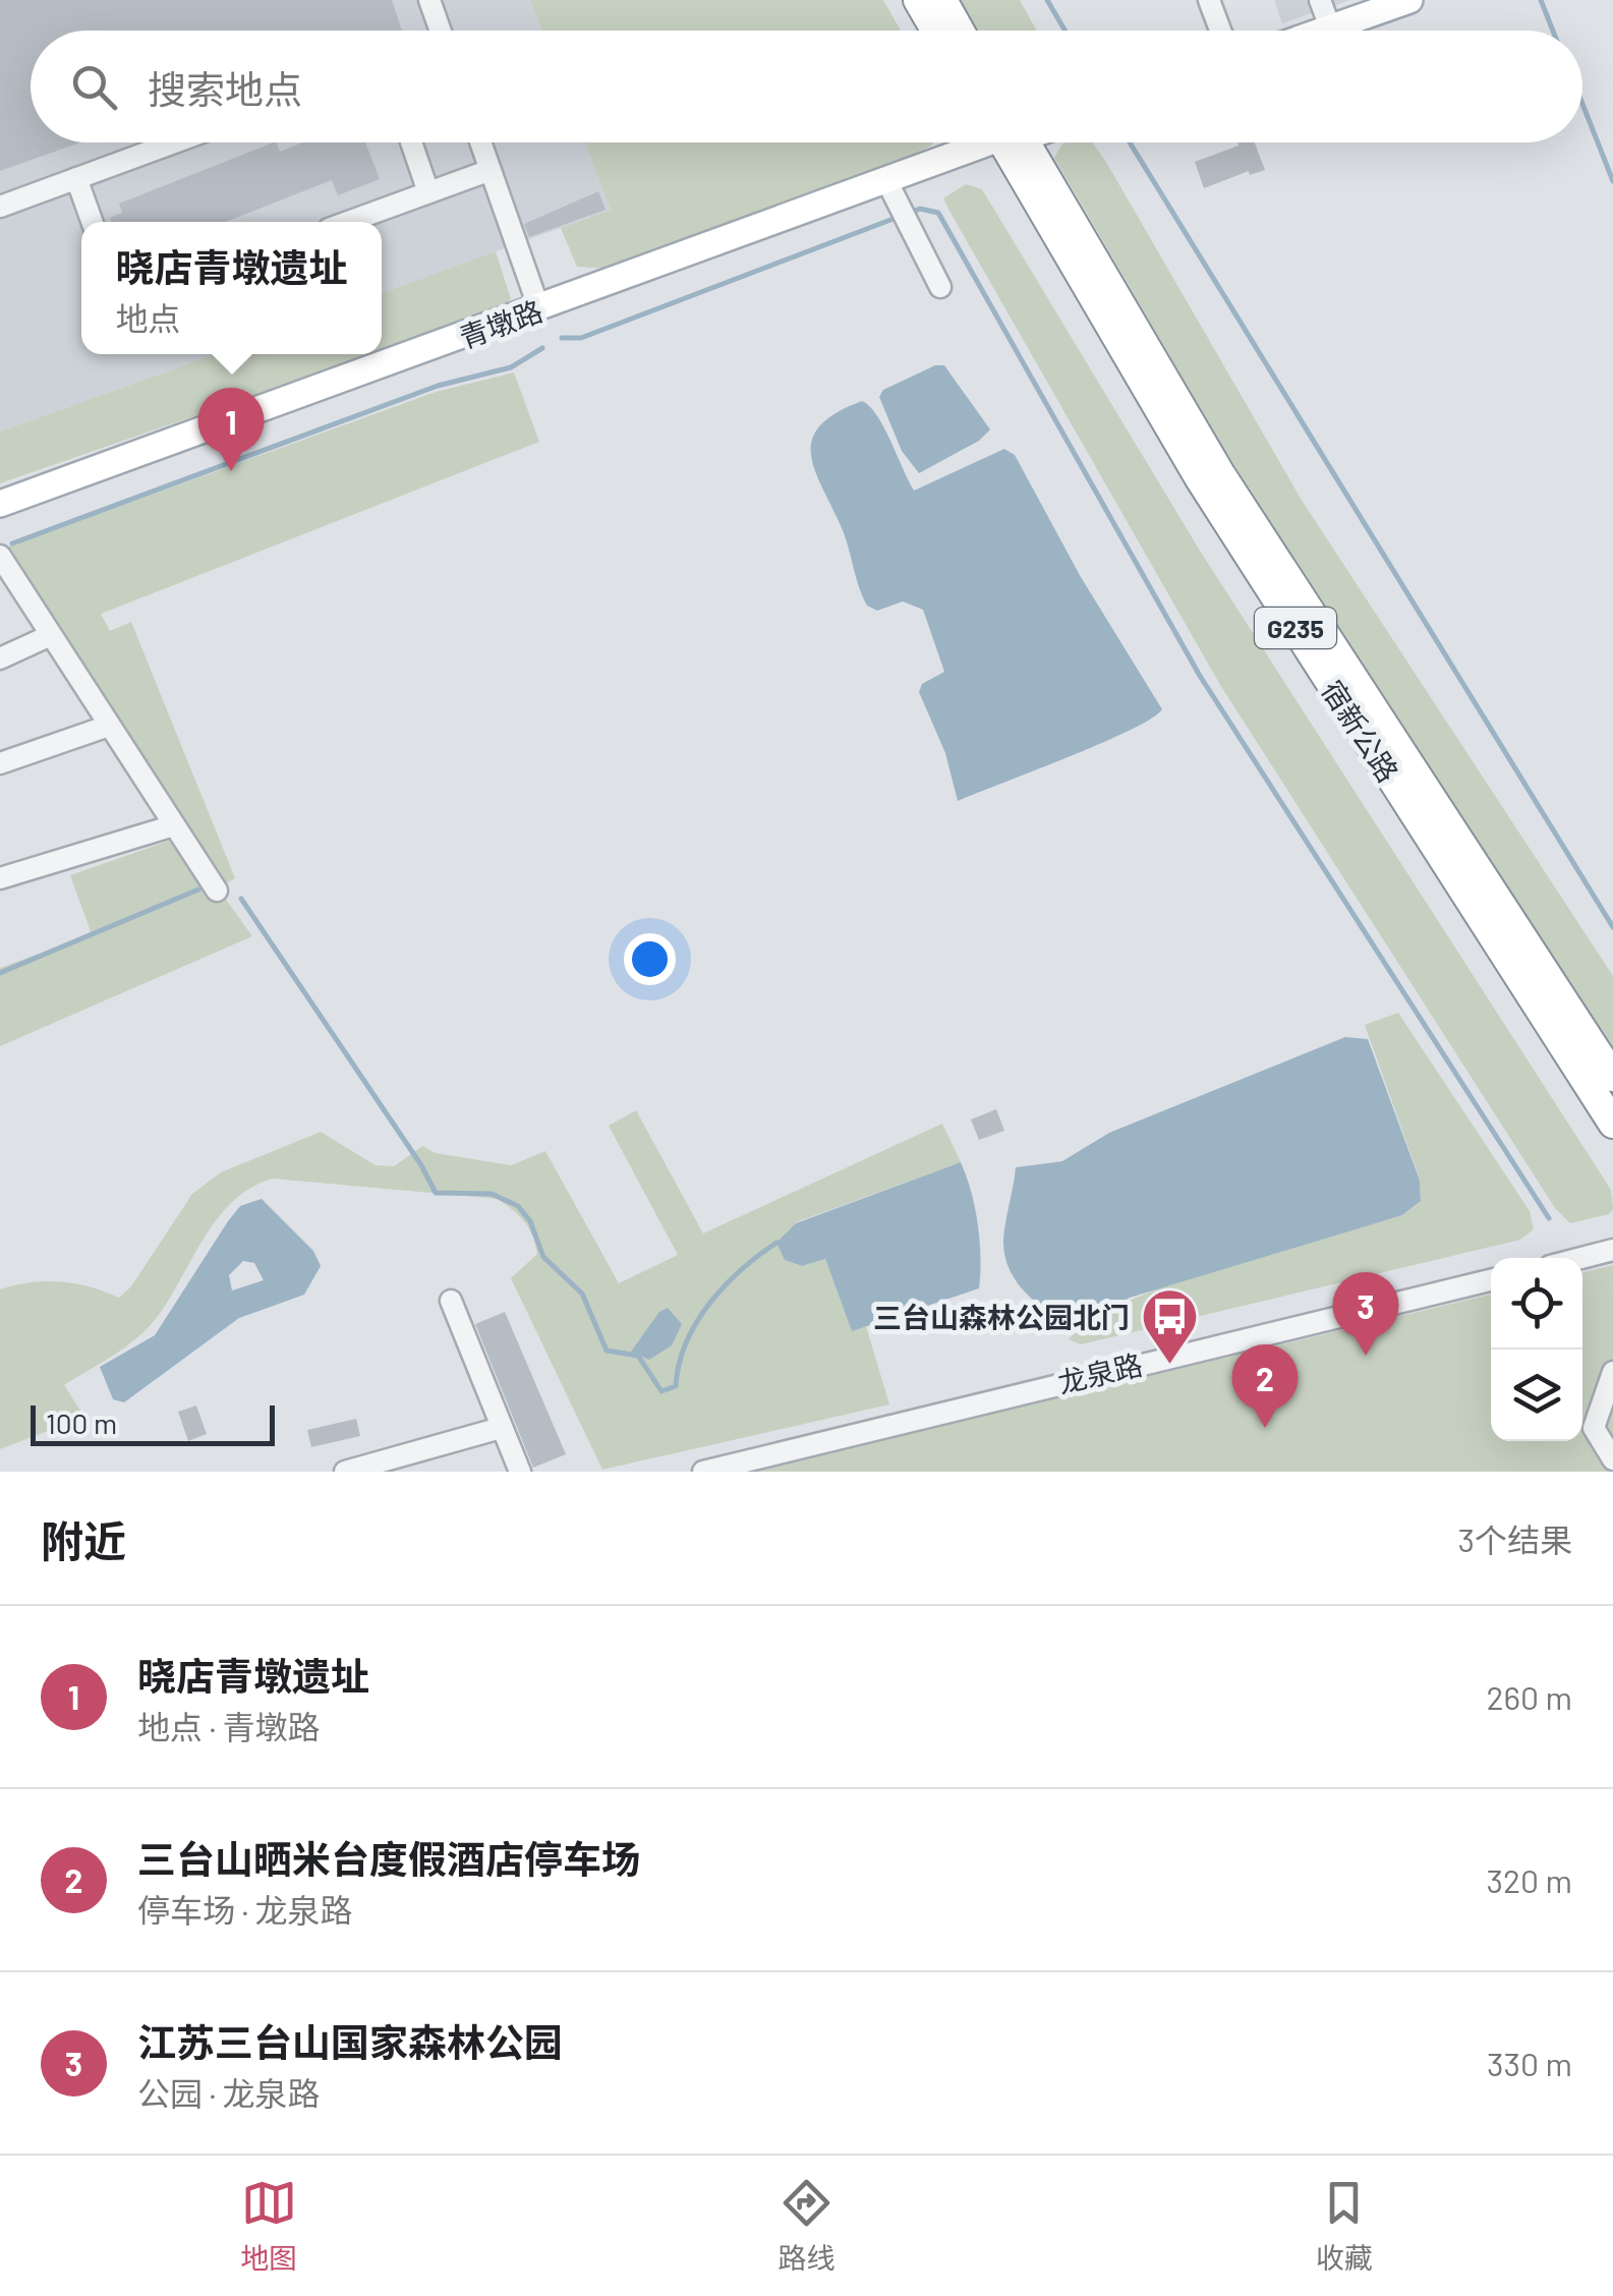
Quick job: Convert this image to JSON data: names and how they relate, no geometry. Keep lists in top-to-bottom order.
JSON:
{
  "streets": {
    "highway": ["G235", "宿新公路"],
    "main road": ["青墩路"],
    "street": ["龙泉路"]
  },
  "places": {
    "bus stop": ["三台山森林公园北门"]
  },
  "scale_bar": "100 m",
  "page": {
    "search": "搜索地点",
    "popup": ["晓店青墩遗址", "地点"],
    "pins": ["1", "3", "2"],
    "scale": "100 m",
    "heading": ["附近", "3个结果"],
    "list": [
      {
        "mark": "1",
        "name": "晓店青墩遗址",
        "note": "地点 · 青墩路",
        "value": "260 m"
      },
      {
        "mark": "2",
        "name": "三台山晒米台度假酒店停车场",
        "note": "停车场 · 龙泉路",
        "value": "320 m"
      },
      {
        "mark": "3",
        "name": "江苏三台山国家森林公园",
        "note": "公园 · 龙泉路",
        "value": "330 m"
      }
    ],
    "nav": ["地图", "路线", "收藏"]
  }
}
